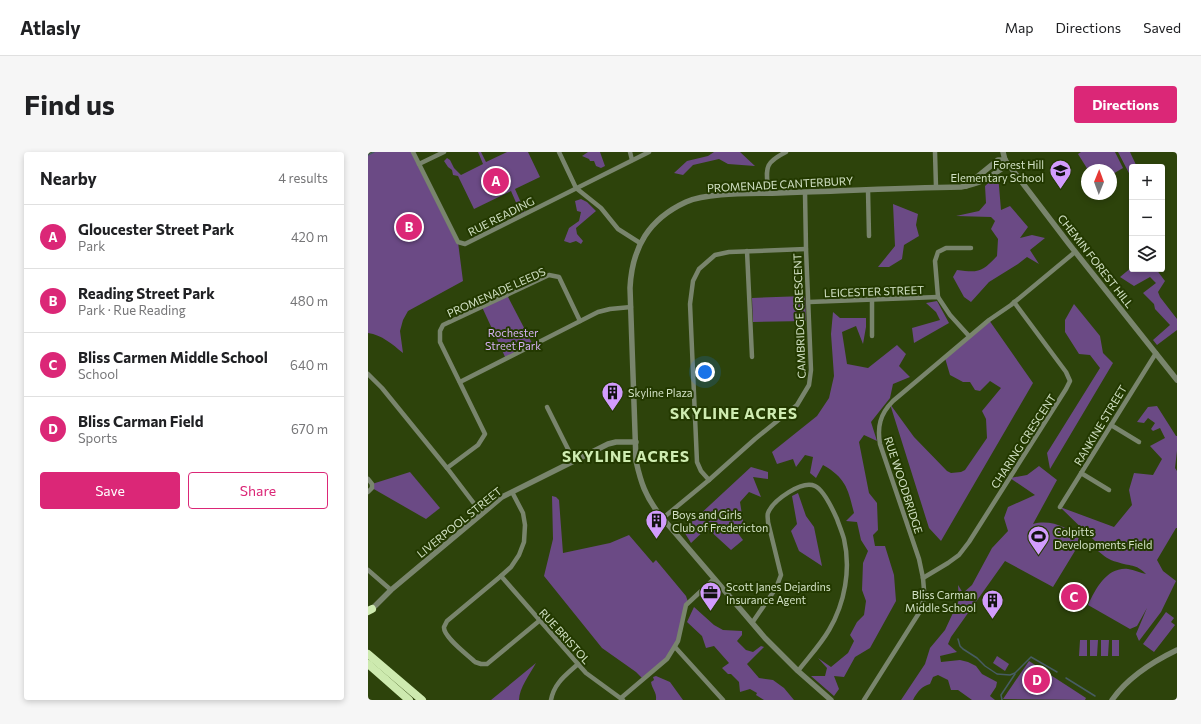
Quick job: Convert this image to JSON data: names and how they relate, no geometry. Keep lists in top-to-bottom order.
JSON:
{
  "streets": {
    "street": [
      "PROMENADE CANTERBURY",
      "RUE READING",
      "CHEMIN FOREST HILL",
      "LEICESTER STREET",
      "PROMENADE LEEDS",
      "CAMBRIDGE CRESCENT",
      "RANKINE STREET",
      "CHARING CRESCENT",
      "RUE WOODBRIDGE",
      "LIVERPOOL STREET",
      "RUE BRISTOL"
    ]
  },
  "crossings": [
    ["PROMENADE CANTERBURY", "CHEMIN FOREST HILL"],
    ["PROMENADE CANTERBURY", "CAMBRIDGE CRESCENT"],
    ["PROMENADE CANTERBURY", "LIVERPOOL STREET"],
    ["CHEMIN FOREST HILL", "RANKINE STREET"],
    ["CHEMIN FOREST HILL", "RUE WOODBRIDGE"],
    ["LEICESTER STREET", "CAMBRIDGE CRESCENT"],
    ["LEICESTER STREET", "RUE WOODBRIDGE"],
    ["CHARING CRESCENT", "RUE WOODBRIDGE"]
  ],
  "districts": ["SKYLINE ACRES", "SKYLINE ACRES"],
  "parks": ["Rochester Street Park"],
  "places": {
    "school or university": ["Forest Hill Elementary School"],
    "building": ["Skyline Plaza", "Boys and Girls Club of Fredericton", "Bliss Carman Middle School"],
    "sports": ["Colpitts Developments Field"],
    "office": ["Scott Janes Dejardins Insurance Agent"]
  },
  "north": "top",
  "page": {
    "header": "Atlasly",
    "nav": ["Map", "Directions", "Saved"],
    "buttons": [
      "Directions",
      ["Save", "Share"]
    ],
    "title": "Find us",
    "heading": ["Nearby", "4 results"],
    "map_buttons": ["+", "−"],
    "pins": [
      "A",
      "B",
      "C",
      "D"
    ],
    "list": [
      {
        "mark": "A",
        "name": "Gloucester Street Park",
        "note": "Park",
        "value": "420 m"
      },
      {
        "mark": "B",
        "name": "Reading Street Park",
        "note": "Park · Rue Reading",
        "value": "480 m"
      },
      {
        "mark": "C",
        "name": "Bliss Carmen Middle School",
        "note": "School",
        "value": "640 m"
      },
      {
        "mark": "D",
        "name": "Bliss Carman Field",
        "note": "Sports",
        "value": "670 m"
      }
    ]
  }
}
